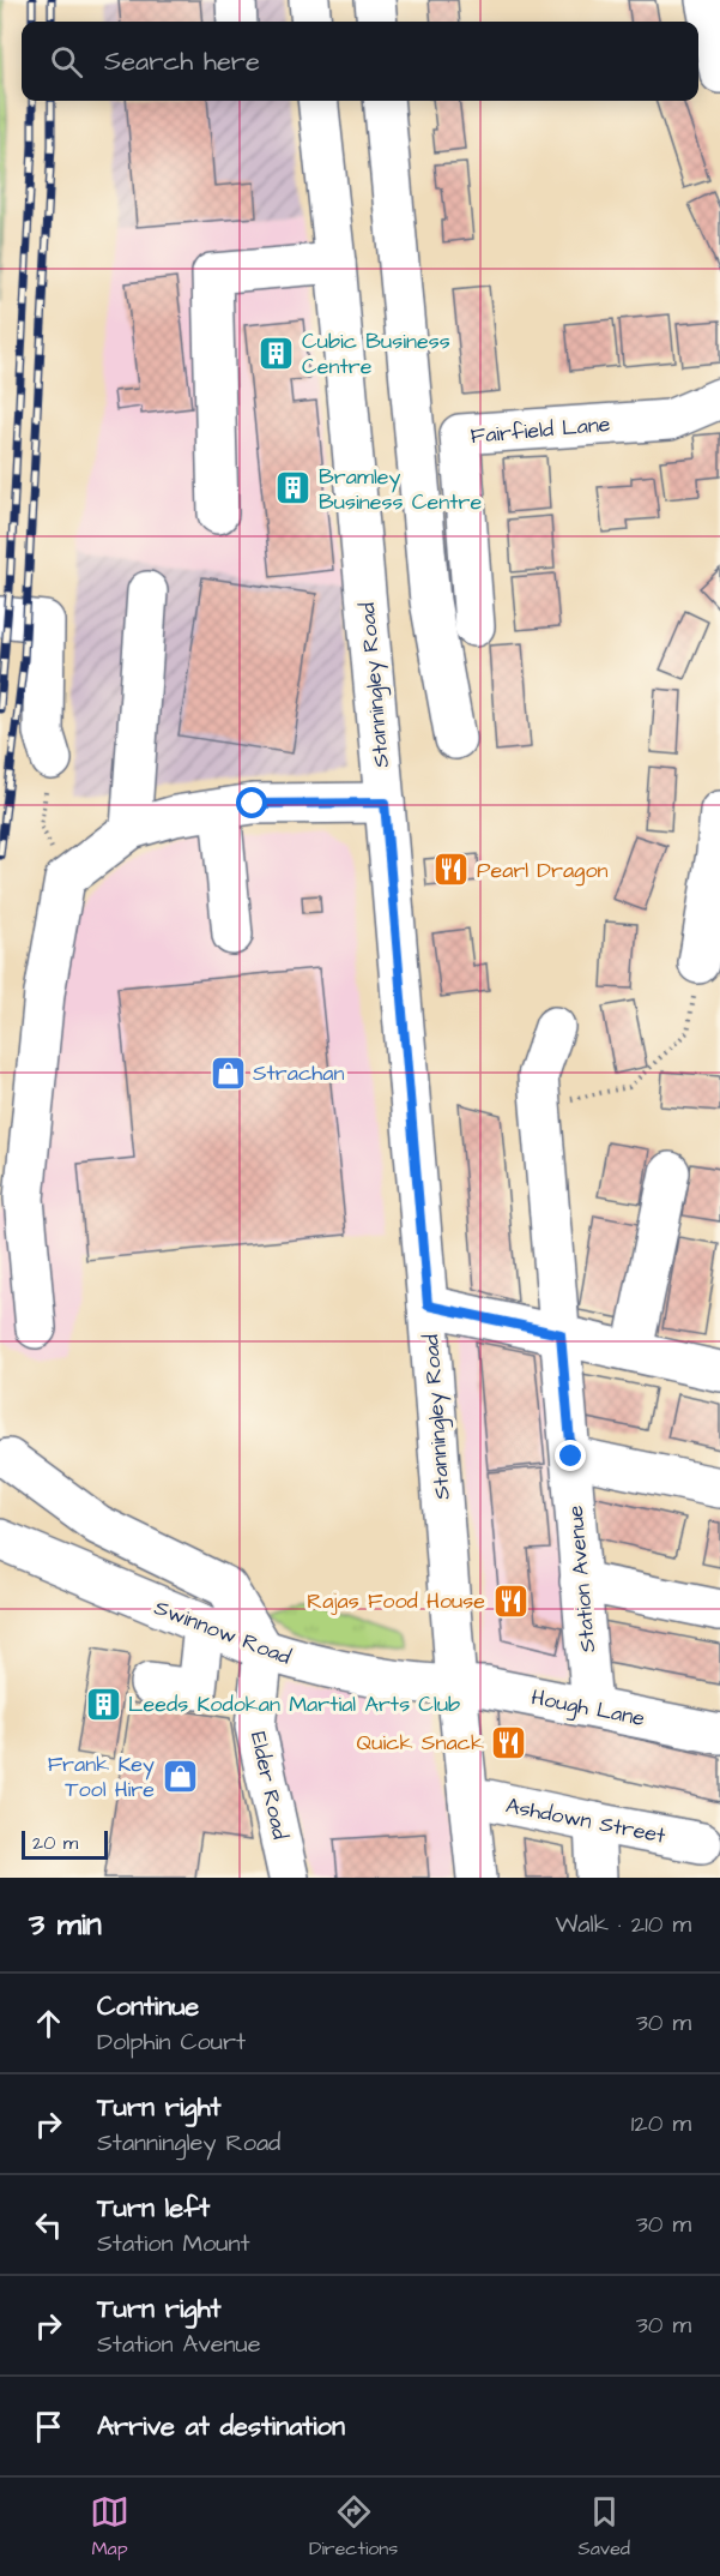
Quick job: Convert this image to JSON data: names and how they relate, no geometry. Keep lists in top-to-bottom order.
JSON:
{
  "streets": {
    "street": [
      "Fairfield Lane",
      "Stanningley Road",
      "Station Avenue",
      "Swinnow Road",
      "Hough Lane",
      "Elder Road",
      "Ashdown Street"
    ]
  },
  "crossings": [
    ["Stanningley Road", "Swinnow Road"],
    ["Stanningley Road", "Hough Lane"],
    ["Stanningley Road", "Ashdown Street"],
    ["Station Avenue", "Hough Lane"],
    ["Swinnow Road", "Hough Lane"],
    ["Swinnow Road", "Elder Road"]
  ],
  "places": {
    "building": ["Cubic Business Centre", "Bramley Business Centre", "Leeds Kodokan Martial Arts Club"],
    "restaurant": ["Pearl Dragon", "Rajas Food House", "Quick Snack"],
    "shop": ["Strachan", "Frank Key Tool Hire"]
  },
  "scale_bar": "20 m",
  "page": {
    "search": "Search here",
    "scale": "20 m",
    "heading": ["3 min", "Walk · 210 m"],
    "list": [
      ["Continue", "Dolphin Court", "30 m"],
      ["Turn right", "Stanningley Road", "120 m"],
      ["Turn left", "Station Mount", "30 m"],
      ["Turn right", "Station Avenue", "30 m"],
      "Arrive at destination"
    ],
    "nav": ["Map", "Directions", "Saved"]
  }
}
